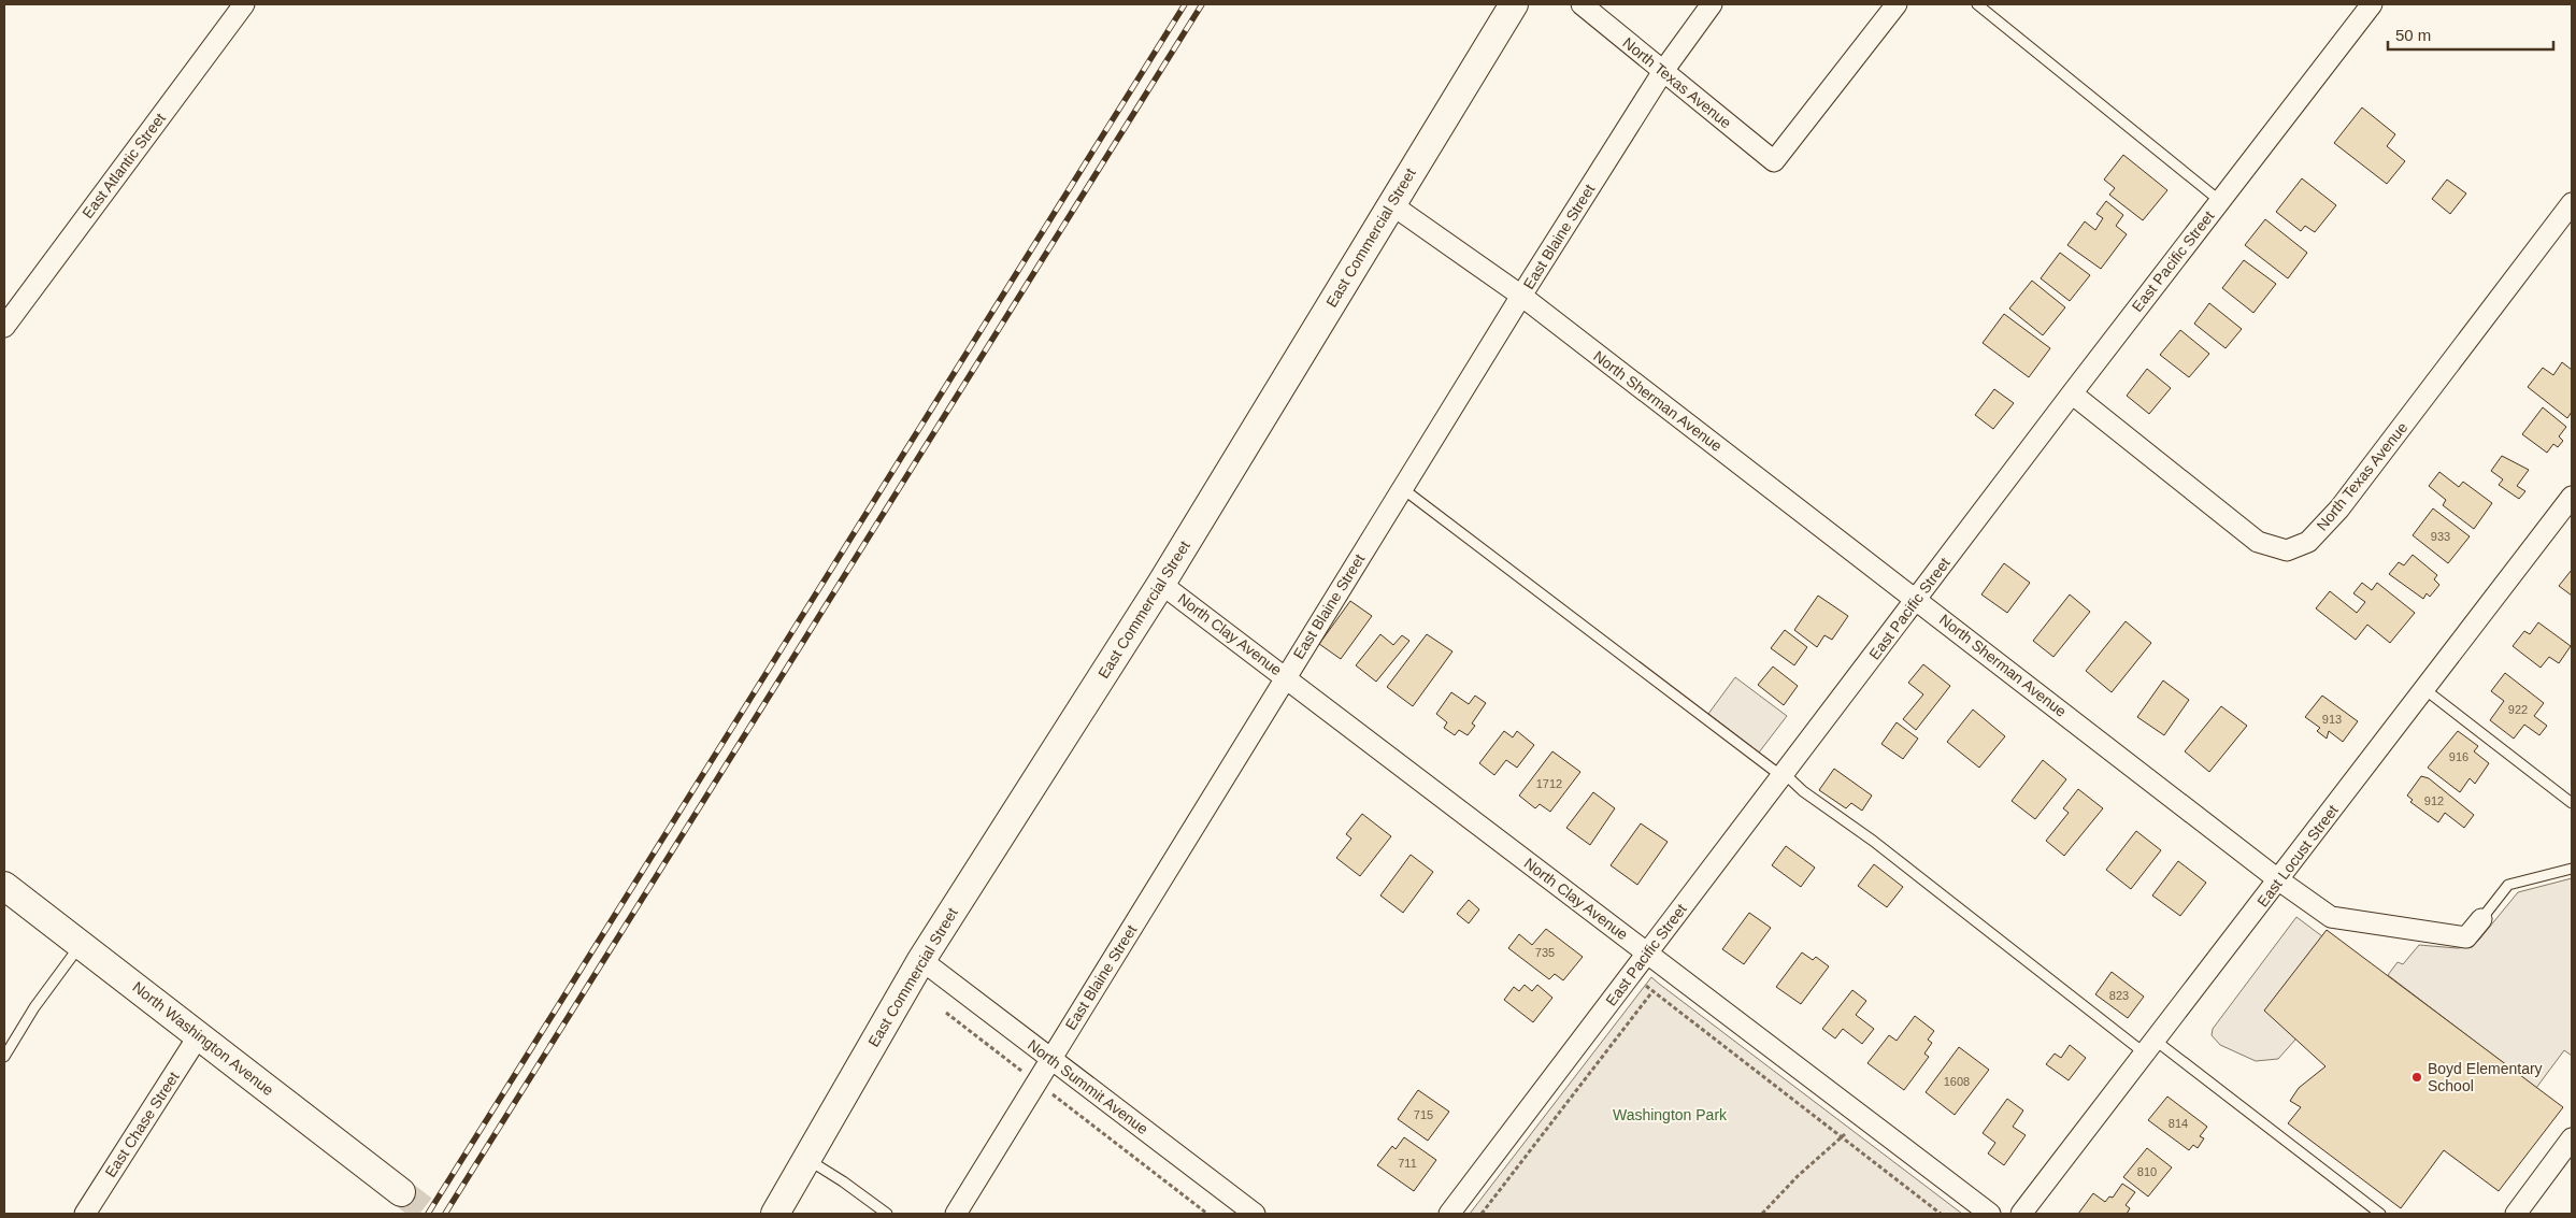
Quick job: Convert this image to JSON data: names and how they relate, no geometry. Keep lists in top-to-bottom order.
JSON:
{
  "streets": {
    "street": [
      "North Texas Avenue",
      "East Atlantic Street",
      "East Blaine Street",
      "East Commercial Street",
      "East Pacific Street",
      "North Sherman Avenue",
      "North Clay Avenue",
      "East Locust Street",
      "North Washington Avenue",
      "North Summit Avenue",
      "East Chase Street"
    ]
  },
  "crossings": [
    ["North Texas Avenue", "East Blaine Street"],
    ["North Texas Avenue", "East Pacific Street"],
    ["East Blaine Street", "North Sherman Avenue"],
    ["East Blaine Street", "North Clay Avenue"],
    ["East Blaine Street", "North Summit Avenue"],
    ["East Commercial Street", "North Sherman Avenue"],
    ["East Commercial Street", "North Clay Avenue"],
    ["East Commercial Street", "North Summit Avenue"],
    ["East Pacific Street", "North Sherman Avenue"],
    ["East Pacific Street", "North Clay Avenue"],
    ["North Sherman Avenue", "East Locust Street"],
    ["North Washington Avenue", "East Chase Street"]
  ],
  "parks": ["Washington Park"],
  "places": ["Boyd Elementary School"],
  "house_numbers": [
    "933",
    "922",
    "913",
    "916",
    "1712",
    "912",
    "735",
    "823",
    "1608",
    "715",
    "814",
    "711",
    "810"
  ],
  "scale_bar": "50 m"
}
